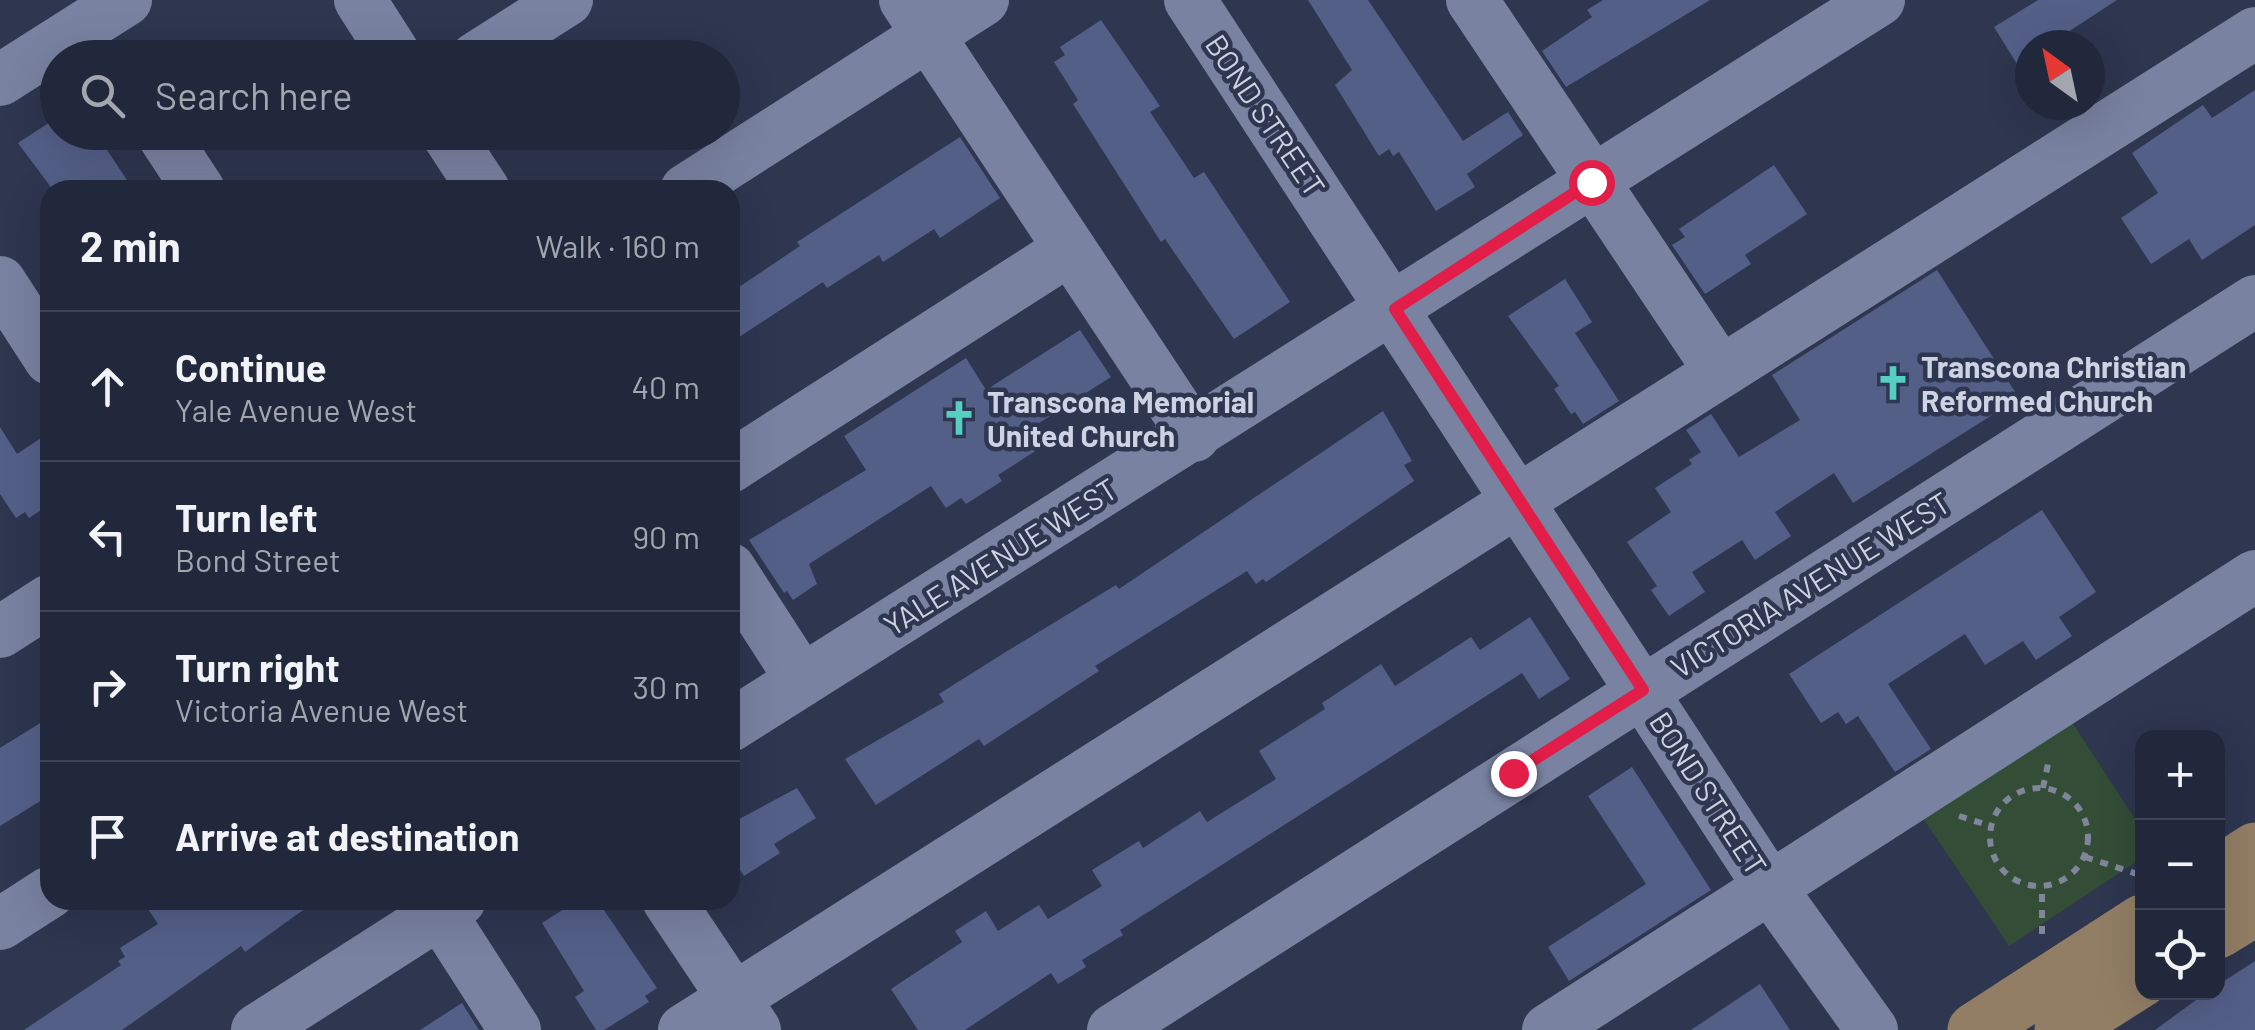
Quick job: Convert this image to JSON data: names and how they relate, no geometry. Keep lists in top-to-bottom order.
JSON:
{
  "streets": {
    "street": ["BOND STREET", "YALE AVENUE WEST", "VICTORIA AVENUE WEST"]
  },
  "crossings": [
    ["BOND STREET", "YALE AVENUE WEST"],
    ["BOND STREET", "VICTORIA AVENUE WEST"]
  ],
  "places": {
    "church": ["Transcona Christian Reformed Church", "Transcona Memorial United Church"]
  },
  "north": "top left",
  "page": {
    "search": "Search here",
    "heading": ["2 min", "Walk · 160 m"],
    "list": [
      ["Continue", "Yale Avenue West", "40 m"],
      ["Turn left", "Bond Street", "90 m"],
      ["Turn right", "Victoria Avenue West", "30 m"],
      "Arrive at destination"
    ],
    "map_buttons": ["+", "−"]
  }
}
